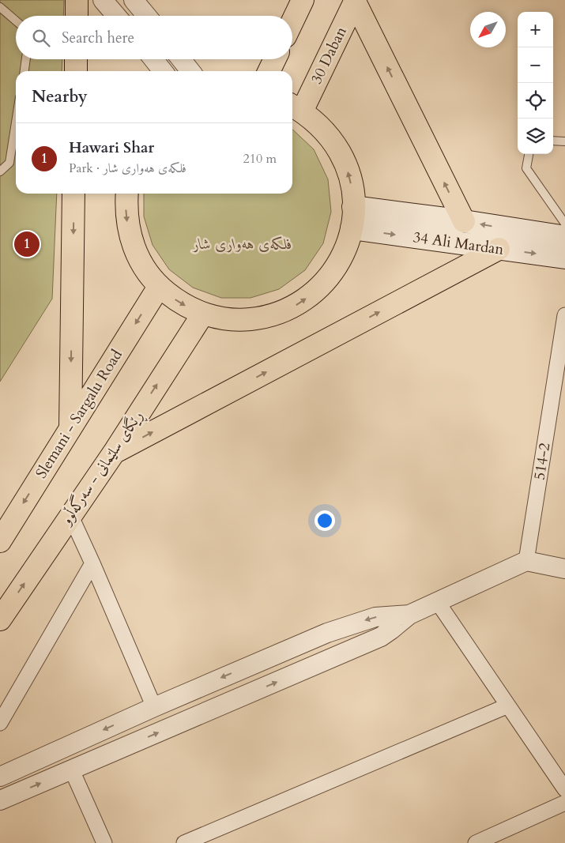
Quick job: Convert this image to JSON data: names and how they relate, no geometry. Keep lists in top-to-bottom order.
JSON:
{
  "streets": {
    "main road": [
      "30 Daban",
      "34 Ali Mardan",
      "Slemani - Sargalu Road",
      "ڕێگای سلێمانی - سەرگەڵوو"
    ],
    "street": ["514-2"]
  },
  "one_way": ["Slemani - Sargalu Road", "ڕێگای سلێمانی - سەرگەڵوو"],
  "parks": ["فلکەی هەواری شار"],
  "north": "bottom left",
  "page": {
    "map_buttons": ["+", "−"],
    "search": "Search here",
    "heading": "Nearby",
    "list": [
      {
        "mark": "1",
        "name": "Hawari Shar",
        "note": "Park · فلکەی هەواری شار",
        "value": "210 m"
      }
    ],
    "pins": "1"
  }
}
